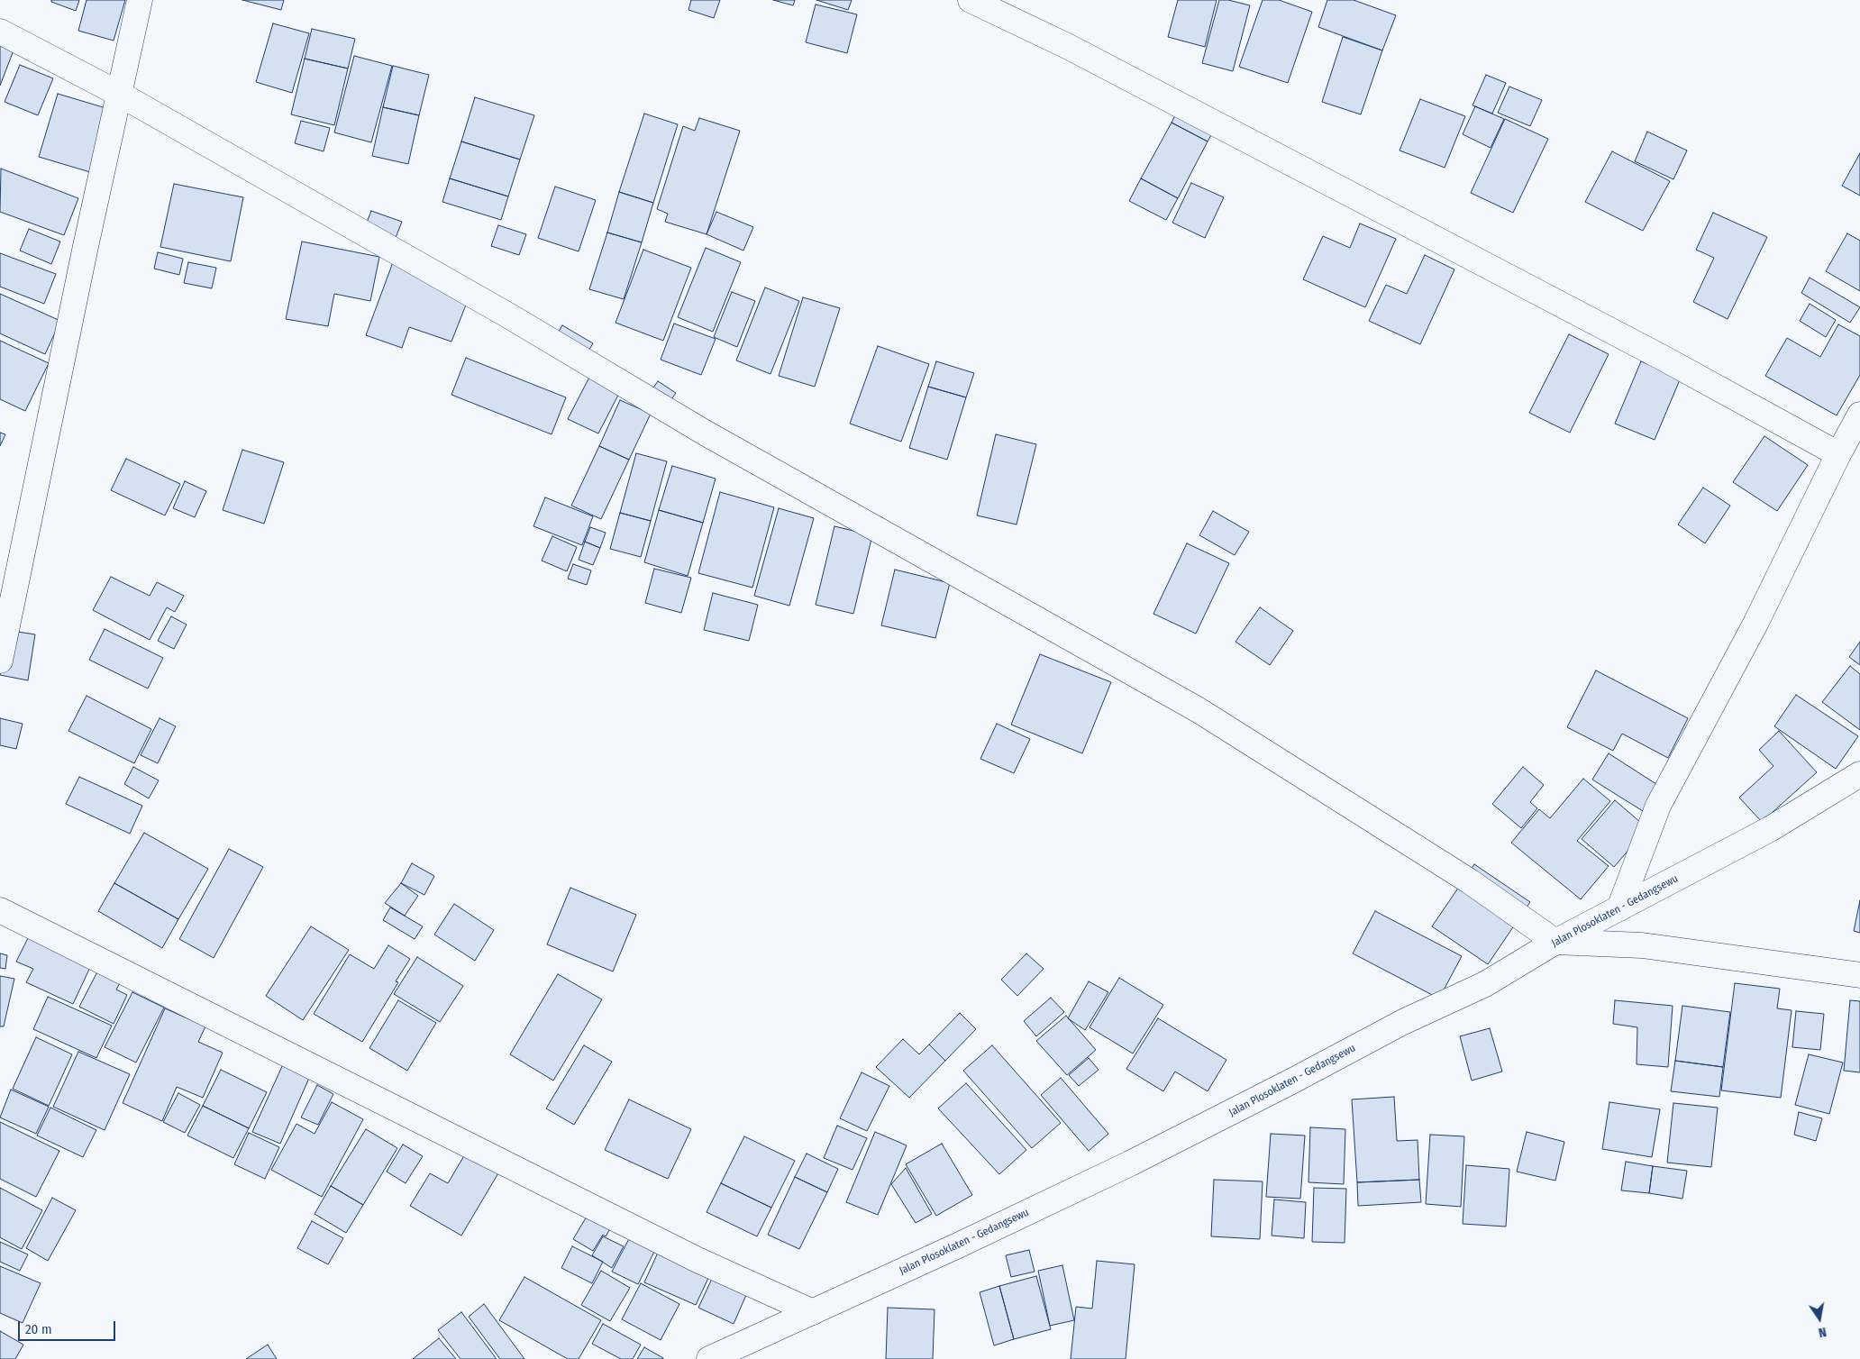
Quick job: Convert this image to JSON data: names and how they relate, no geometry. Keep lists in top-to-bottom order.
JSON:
{
  "streets": {
    "street": ["Jalan Plosoklaten - Gedangsewu"]
  },
  "scale_bar": "20 m",
  "north": "bottom"
}
